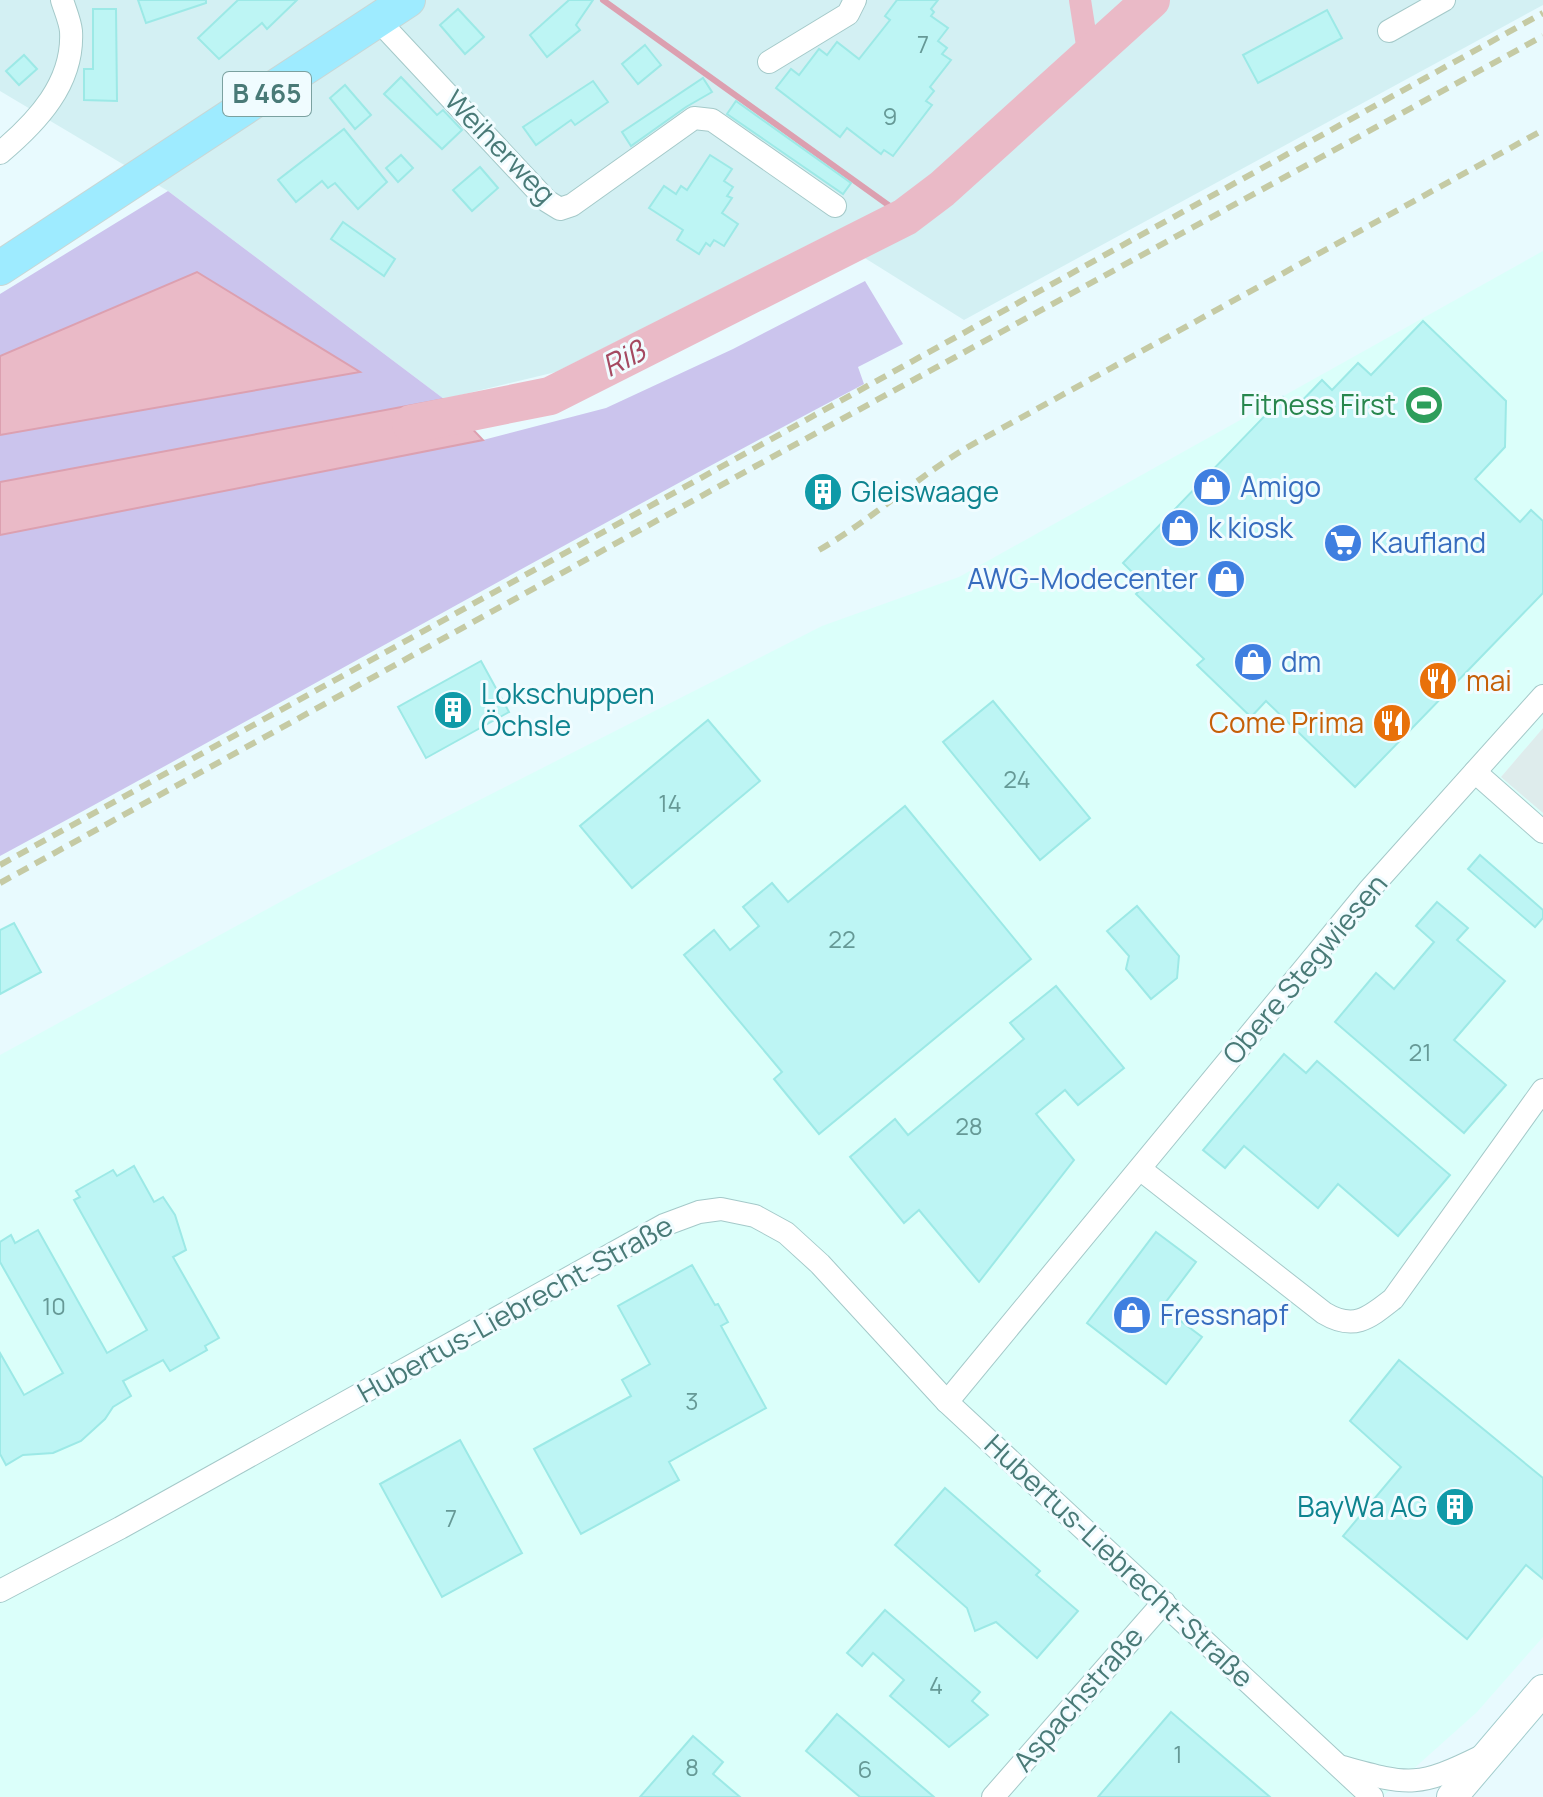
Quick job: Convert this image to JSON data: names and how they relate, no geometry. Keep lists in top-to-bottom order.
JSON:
{
  "streets": {
    "main road": ["B 465"],
    "street": [
      "Weiherweg",
      "Obere Stegwiesen",
      "Hubertus-Liebrecht-Straße",
      "Aspachstraße"
    ]
  },
  "crossings": [
    ["B 465", "Weiherweg"],
    ["Obere Stegwiesen", "Hubertus-Liebrecht-Straße"],
    ["Hubertus-Liebrecht-Straße", "Aspachstraße"]
  ],
  "water": ["Riß"],
  "places": {
    "sports": ["Fitness First"],
    "shop": [
      "Amigo",
      "k kiosk",
      "AWG-Modecenter",
      "dm",
      "Fressnapf"
    ],
    "building": ["Gleiswaage", "Lokschuppen Öchsle", "BayWa AG"],
    "supermarket": ["Kaufland"],
    "restaurant": ["mai", "Come Prima"]
  },
  "house_numbers": [
    "7",
    "9",
    "24",
    "14",
    "22",
    "21",
    "28",
    "10",
    "3",
    "7",
    "4",
    "1",
    "8",
    "6"
  ]
}
